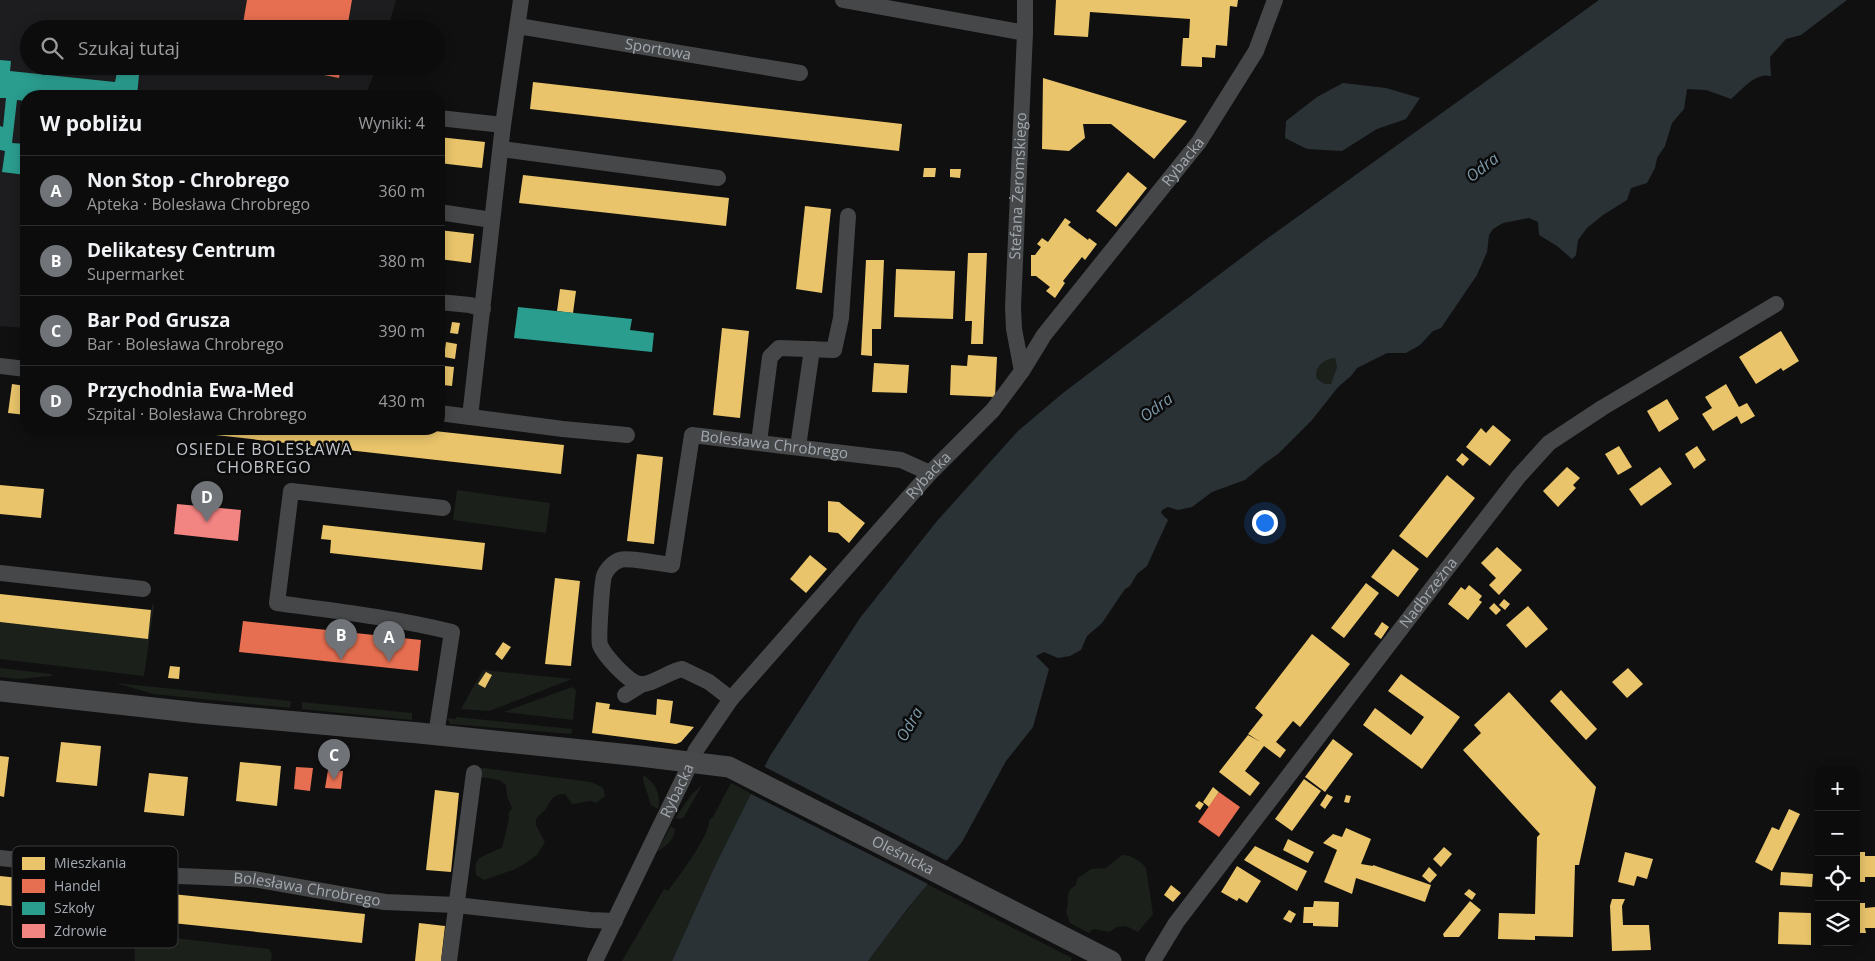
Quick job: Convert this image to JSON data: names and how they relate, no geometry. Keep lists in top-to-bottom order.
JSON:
{
  "streets": {
    "main road": ["Oleśnicka"],
    "street": [
      "Sportowa",
      "Rybacka",
      "Stefana Żeromskiego",
      "Bolesława Chrobrego",
      "Nadbrzeżna"
    ]
  },
  "crossings": [
    ["Rybacka", "Stefana Żeromskiego"],
    ["Rybacka", "Bolesława Chrobrego"],
    ["Rybacka", "Oleśnicka"]
  ],
  "districts": ["OSIEDLE BOLESŁAWA CHOBREGO"],
  "water": ["Odra"],
  "legend": [
    "Mieszkania",
    "Handel",
    "Szkoły",
    "Zdrowie"
  ],
  "page": {
    "search": "Szukaj tutaj",
    "heading": ["W pobliżu", "Wyniki: 4"],
    "list": [
      {
        "mark": "A",
        "name": "Non Stop - Chrobrego",
        "note": "Apteka · Bolesława Chrobrego",
        "value": "360 m"
      },
      {
        "mark": "B",
        "name": "Delikatesy Centrum",
        "note": "Supermarket",
        "value": "380 m"
      },
      {
        "mark": "C",
        "name": "Bar Pod Grusza",
        "note": "Bar · Bolesława Chrobrego",
        "value": "390 m"
      },
      {
        "mark": "D",
        "name": "Przychodnia Ewa-Med",
        "note": "Szpital · Bolesława Chrobrego",
        "value": "430 m"
      }
    ],
    "pins": [
      "D",
      "B",
      "A",
      "C"
    ],
    "map_buttons": ["+", "−"]
  }
}
